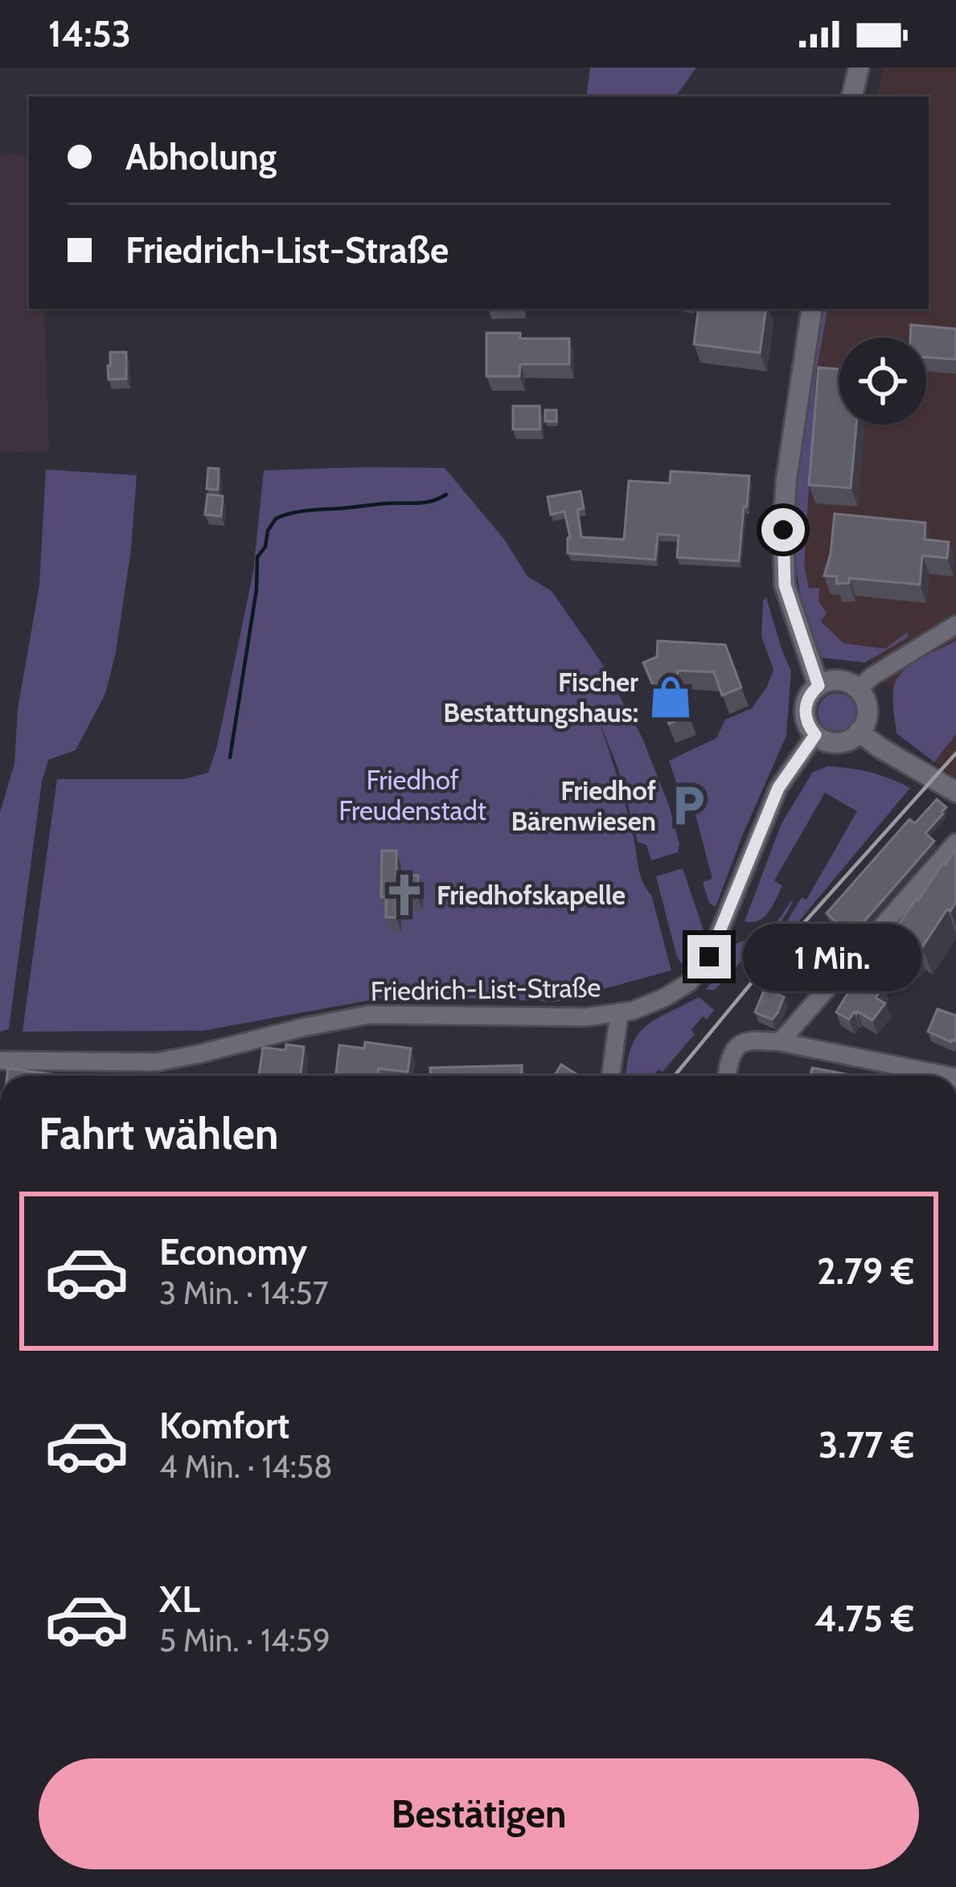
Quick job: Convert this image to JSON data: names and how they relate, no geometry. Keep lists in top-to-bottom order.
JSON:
{
  "streets": {
    "street": ["Friedrich-List-Straße"]
  },
  "parks": ["Friedhof Freudenstadt"],
  "places": {
    "shop": ["Fischer Bestattungshaus:"],
    "parking": ["Friedhof Bärenwiesen"],
    "church": ["Friedhofskapelle"]
  },
  "page": {
    "status": "14:53",
    "banner": ["Abholung", "Friedrich-List-Straße"],
    "bubble": "1 Min.",
    "heading": "Fahrt wählen",
    "list": [
      {
        "name": "Economy",
        "note": "3 Min. · 14:57",
        "value": "2.79 €"
      },
      {
        "name": "Komfort",
        "note": "4 Min. · 14:58",
        "value": "3.77 €"
      },
      {
        "name": "XL",
        "note": "5 Min. · 14:59",
        "value": "4.75 €"
      }
    ],
    "buttons": "Bestätigen"
  }
}
